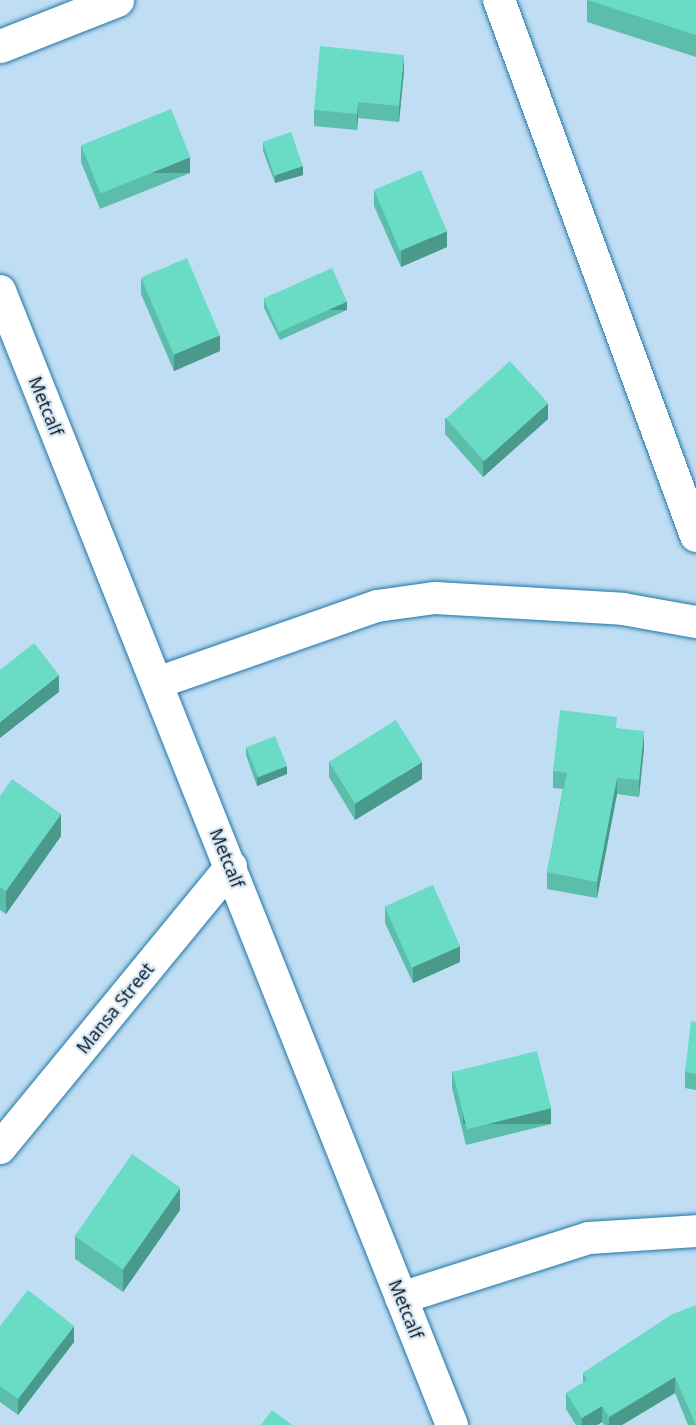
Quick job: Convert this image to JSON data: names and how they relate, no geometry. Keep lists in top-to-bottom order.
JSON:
{
  "streets": {
    "street": ["Metcalf", "Mansa Street"]
  },
  "crossings": [
    ["Metcalf", "Mansa Street"]
  ]
}
